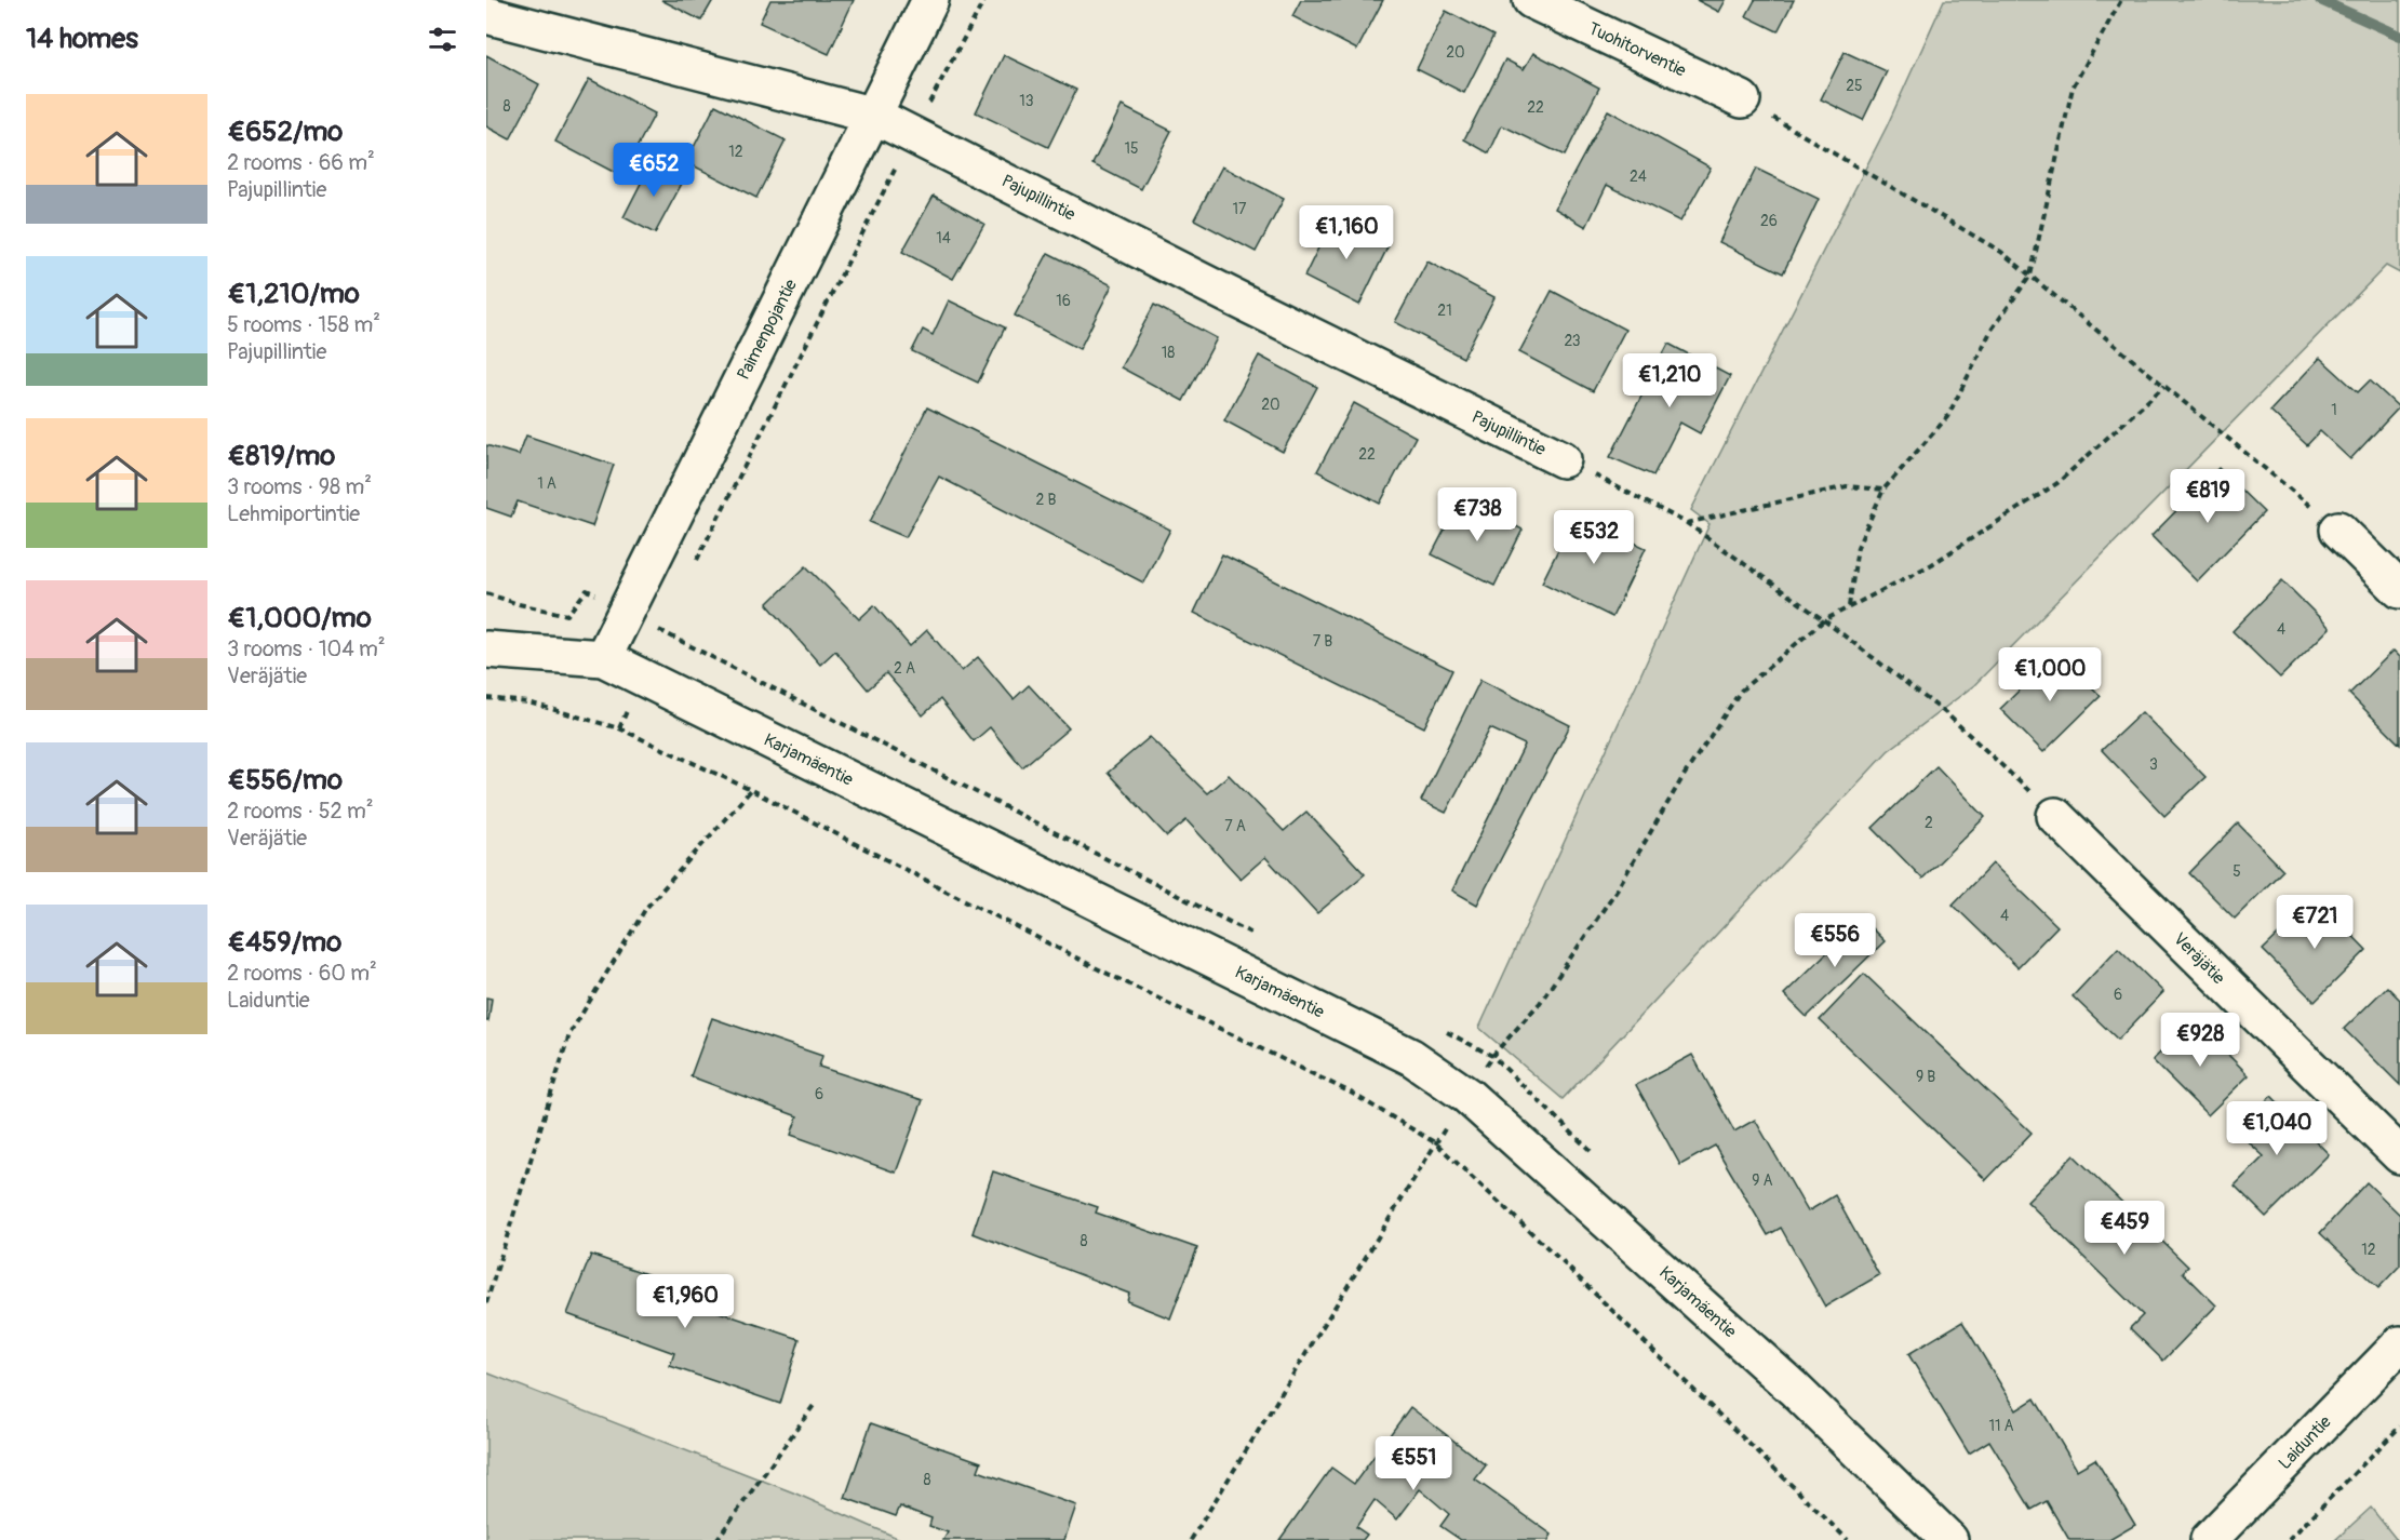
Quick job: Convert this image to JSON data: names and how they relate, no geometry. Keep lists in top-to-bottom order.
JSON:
{
  "streets": {
    "street": [
      "Tuohitorventie",
      "Pajupillintie",
      "Paimenpojantie",
      "Karjamäentie",
      "Veräjätie",
      "Laiduntie"
    ]
  },
  "crossings": [
    ["Pajupillintie", "Paimenpojantie"],
    ["Paimenpojantie", "Karjamäentie"]
  ],
  "house_numbers": [
    "20",
    "25",
    "13",
    "8",
    "22",
    "15",
    "12",
    "24",
    "17",
    "26",
    "14",
    "16",
    "21",
    "23",
    "18",
    "20",
    "1",
    "22",
    "1 A",
    "2 B",
    "4",
    "7 B",
    "2 A",
    "3",
    "2",
    "7 A",
    "5",
    "4",
    "6",
    "9 B",
    "6",
    "9 A",
    "8",
    "12",
    "11 A",
    "8"
  ],
  "page": {
    "heading": "14 homes",
    "list": [
      {
        "name": "€652/mo",
        "note": "2 rooms · 66 m² · Pajupillintie"
      },
      {
        "name": "€1,210/mo",
        "note": "5 rooms · 158 m² · Pajupillintie"
      },
      {
        "name": "€819/mo",
        "note": "3 rooms · 98 m² · Lehmiportintie"
      },
      {
        "name": "€1,000/mo",
        "note": "3 rooms · 104 m² · Veräjätie"
      },
      {
        "name": "€556/mo",
        "note": "2 rooms · 52 m² · Veräjätie"
      },
      {
        "name": "€459/mo",
        "note": "2 rooms · 60 m² · Laiduntie"
      }
    ],
    "price": [
      "€652",
      "€1,160",
      "€1,210",
      "€819",
      "€738",
      "€532",
      "€1,000",
      "€721",
      "€556",
      "€928",
      "€1,040",
      "€459",
      "€1,960",
      "€551"
    ]
  }
}
